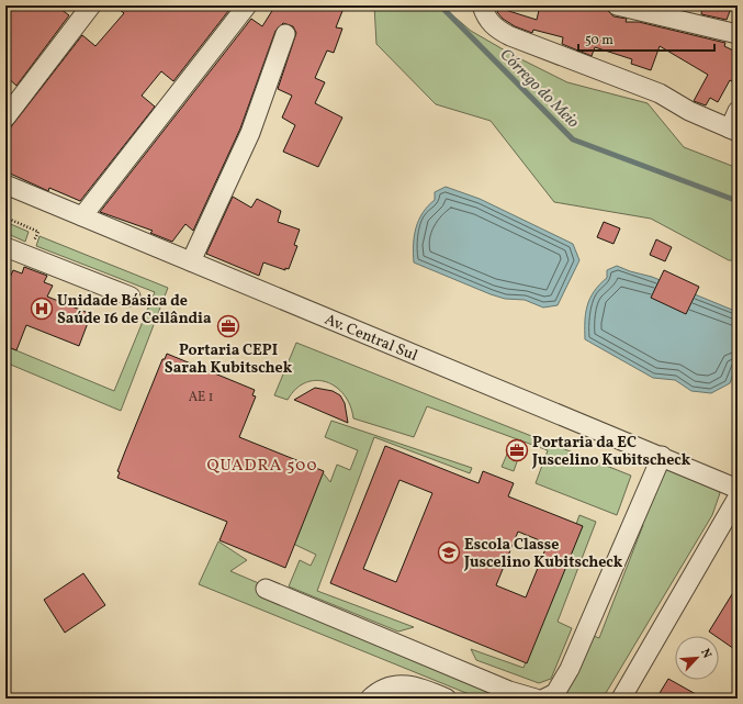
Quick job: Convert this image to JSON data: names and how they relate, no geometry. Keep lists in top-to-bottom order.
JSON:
{
  "streets": {
    "street": ["Av. Central Sul"]
  },
  "districts": ["QUADRA 500"],
  "water": ["Córrego do Meio"],
  "places": {
    "hospital": ["Unidade Básica de Saúde 16 de Ceilândia"],
    "office": ["Portaria CEPI Sarah Kubitschek", "Portaria da EC Juscelino Kubitscheck"],
    "school or university": ["Escola Classe Juscelino Kubitscheck"]
  },
  "house_numbers": ["AE 1"],
  "scale_bar": "50 m",
  "north": "top right"
}
